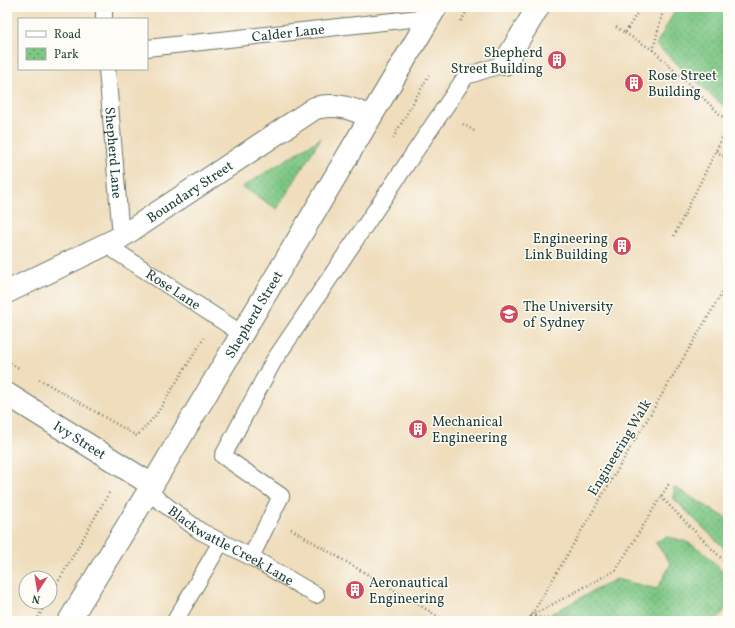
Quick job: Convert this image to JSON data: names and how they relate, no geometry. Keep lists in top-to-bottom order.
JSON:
{
  "streets": {
    "street": ["Boundary Street", "Shepherd Street", "Ivy Street"],
    "lane": [
      "Calder Lane",
      "Shepherd Lane",
      "Rose Lane",
      "Blackwattle Creek Lane"
    ],
    "path": ["Engineering Walk"]
  },
  "crossings": [
    ["Calder Lane", "Shepherd Street"],
    ["Shepherd Lane", "Boundary Street"],
    ["Shepherd Lane", "Rose Lane"],
    ["Boundary Street", "Rose Lane"],
    ["Boundary Street", "Shepherd Street"],
    ["Rose Lane", "Shepherd Street"],
    ["Shepherd Street", "Ivy Street"],
    ["Shepherd Street", "Blackwattle Creek Lane"],
    ["Ivy Street", "Blackwattle Creek Lane"]
  ],
  "places": {
    "building": [
      "Shepherd Street Building",
      "Rose Street Building",
      "Engineering Link Building",
      "Mechanical Engineering",
      "Aeronautical Engineering"
    ],
    "school or university": ["The University of Sydney"]
  },
  "legend": ["Road", "Park"],
  "north": "bottom"
}
